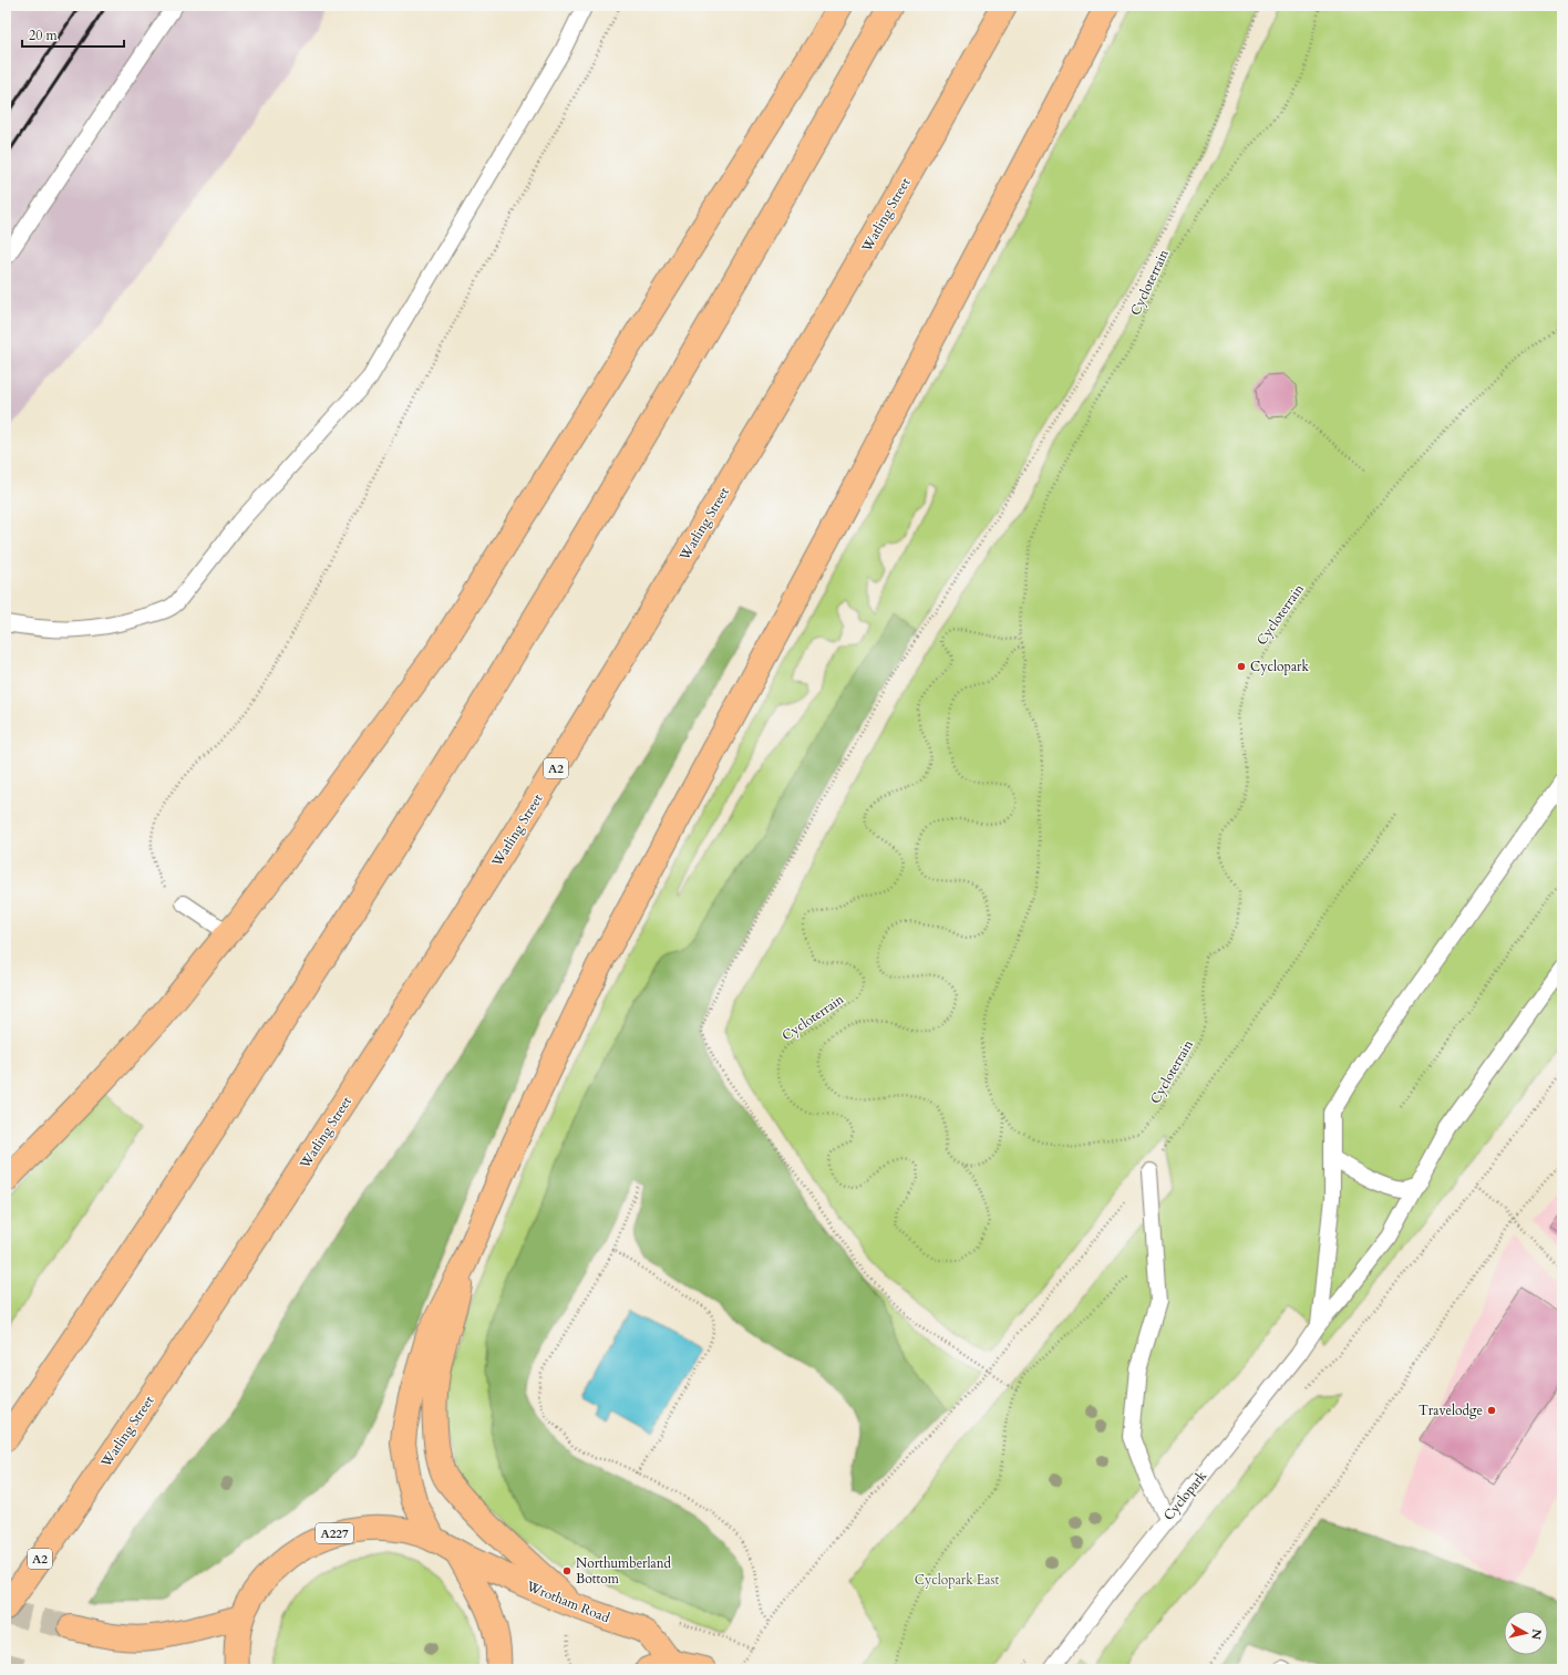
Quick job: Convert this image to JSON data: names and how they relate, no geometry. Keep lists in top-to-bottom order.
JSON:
{
  "streets": {
    "main road": [
      "Watling Street",
      "A2",
      "A227",
      "Wrotham Road"
    ],
    "lane": ["Cyclopark"],
    "path": ["Cycloterrain"]
  },
  "parks": ["Cyclopark East"],
  "places": ["Cyclopark", "Travelodge", "Northumberland Bottom"],
  "scale_bar": "20 m",
  "north": "right"
}
